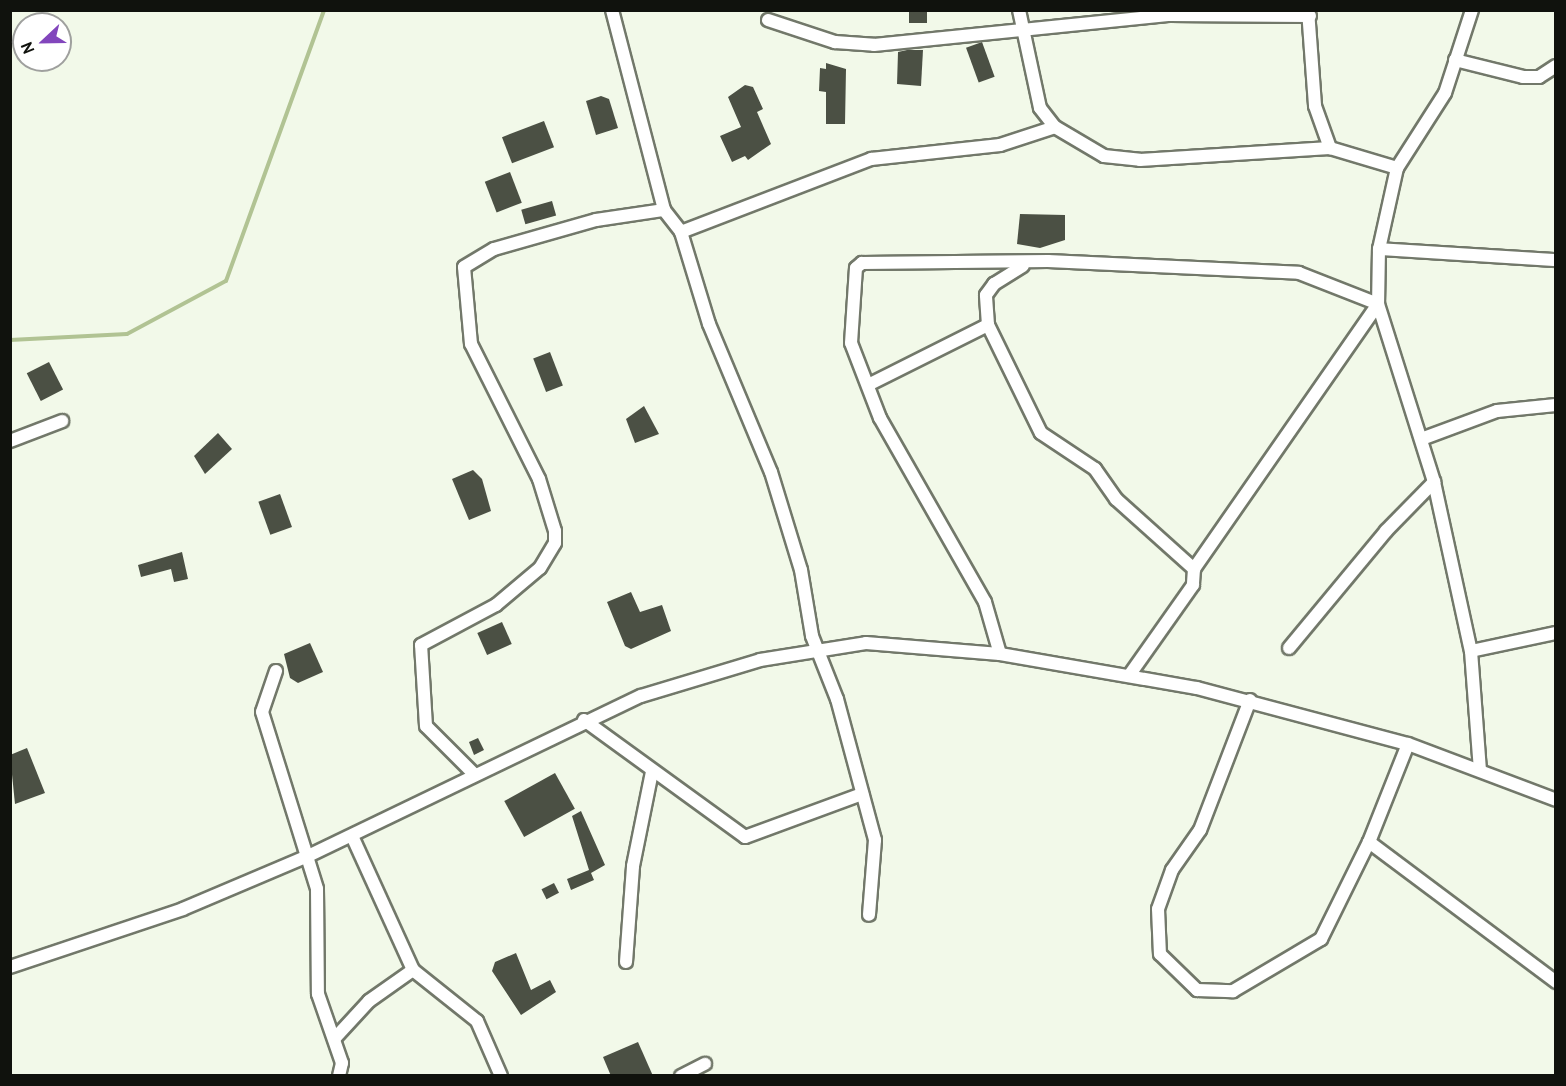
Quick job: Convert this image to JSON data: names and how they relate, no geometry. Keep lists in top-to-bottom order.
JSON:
{
  "north": "left"
}
